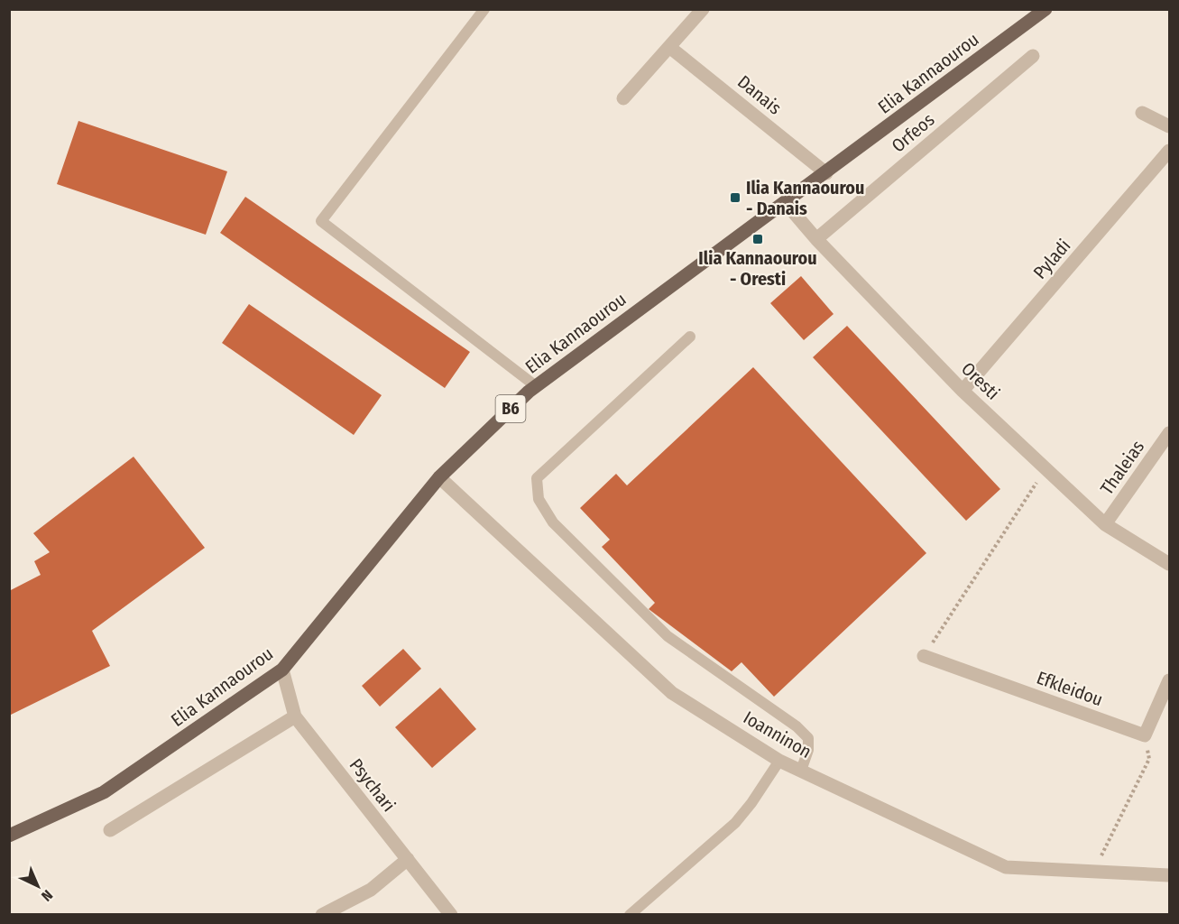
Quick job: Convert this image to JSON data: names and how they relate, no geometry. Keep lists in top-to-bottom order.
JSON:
{
  "streets": {
    "main road": ["Elia Kannaourou", "B6"],
    "street": [
      "Danais",
      "Orfeos",
      "Pyladi",
      "Oresti",
      "Thaleias",
      "Efkleidou",
      "Ioanninon",
      "Psychari"
    ]
  },
  "crossings": [
    ["Elia Kannaourou", "Danais"],
    ["Elia Kannaourou", "Oresti"],
    ["Elia Kannaourou", "Ioanninon"],
    ["Elia Kannaourou", "Psychari"],
    ["Orfeos", "Oresti"],
    ["Pyladi", "Oresti"],
    ["Oresti", "Thaleias"]
  ],
  "places": {
    "transit": ["Ilia Kannaourou - Danais", "Ilia Kannaourou - Oresti"]
  },
  "north": "bottom right"
}
